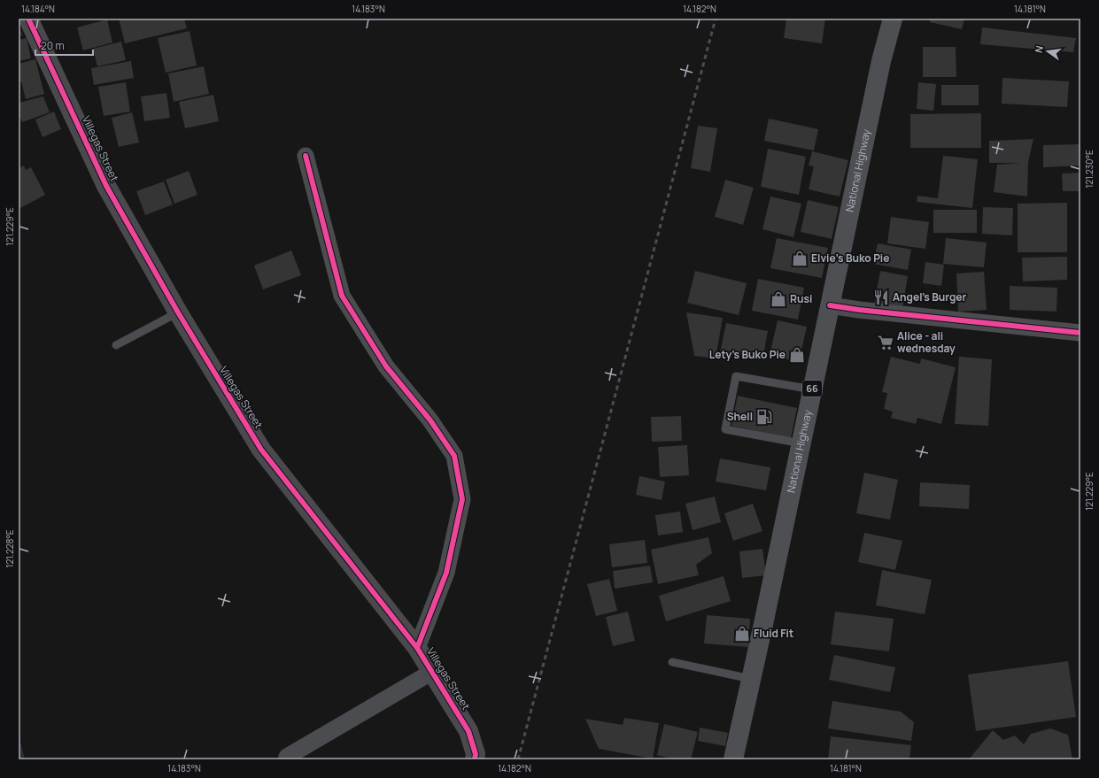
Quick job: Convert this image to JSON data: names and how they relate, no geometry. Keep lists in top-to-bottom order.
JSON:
{
  "streets": {
    "main road": ["National Highway", "66"],
    "street": ["Villegas Street"]
  },
  "places": {
    "shop": [
      "Elvie's Buko Pie",
      "Rusi",
      "Lety's Buko Pie",
      "Fluid Fit"
    ],
    "restaurant": ["Angel's Burger"],
    "supermarket": ["Alice - ali wednesday"],
    "fuel station": ["Shell"]
  },
  "scale_bar": "20 m",
  "north": "left",
  "coordinates": [
    "14.184°N",
    "14.183°N",
    "14.182°N",
    "14.181°N",
    "121.230°E",
    "121.229°E",
    "121.228°E"
  ]
}
